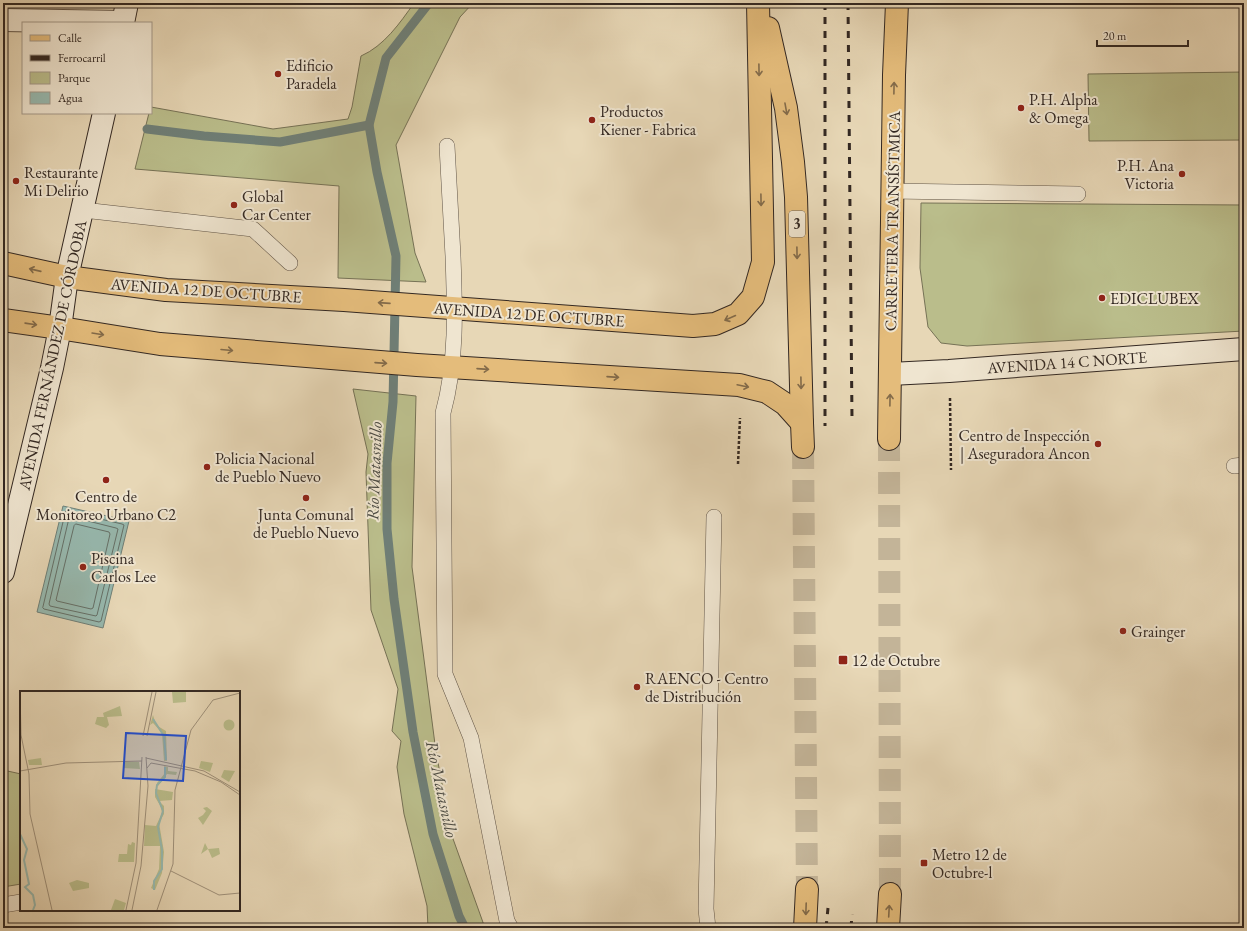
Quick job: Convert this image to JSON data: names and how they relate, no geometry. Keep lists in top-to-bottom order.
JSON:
{
  "streets": {
    "main road": ["CARRETERA TRANSÍSTMICA", "3", "AVENIDA 12 DE OCTUBRE"],
    "street": ["AVENIDA FERNÁNDEZ DE CÓRDOBA", "AVENIDA 14 C NORTE"]
  },
  "crossings": [
    ["CARRETERA TRANSÍSTMICA", "AVENIDA 14 C NORTE"],
    ["AVENIDA 12 DE OCTUBRE", "AVENIDA FERNÁNDEZ DE CÓRDOBA"]
  ],
  "water": ["Río Matasnillo"],
  "places": {
    "other": [
      "Edificio Paradela",
      "P.H. Alpha & Omega",
      "Productos Kiener - Fabrica",
      "P.H. Ana Victoria",
      "Restaurante Mi Delirio",
      "Global Car Center",
      "EDICLUBEX",
      "Centro de Inspección | Aseguradora Ancon",
      "Policia Nacional de Pueblo Nuevo",
      "Centro de Monitoreo Urbano C2",
      "Junta Comunal de Pueblo Nuevo",
      "Piscina Carlos Lee",
      "Grainger",
      "RAENCO - Centro de Distribución"
    ],
    "transit": ["12 de Octubre", "Metro 12 de Octubre-l"]
  },
  "legend": [
    "Calle",
    "Ferrocarril",
    "Parque",
    "Agua"
  ],
  "scale_bar": "20 m"
}
